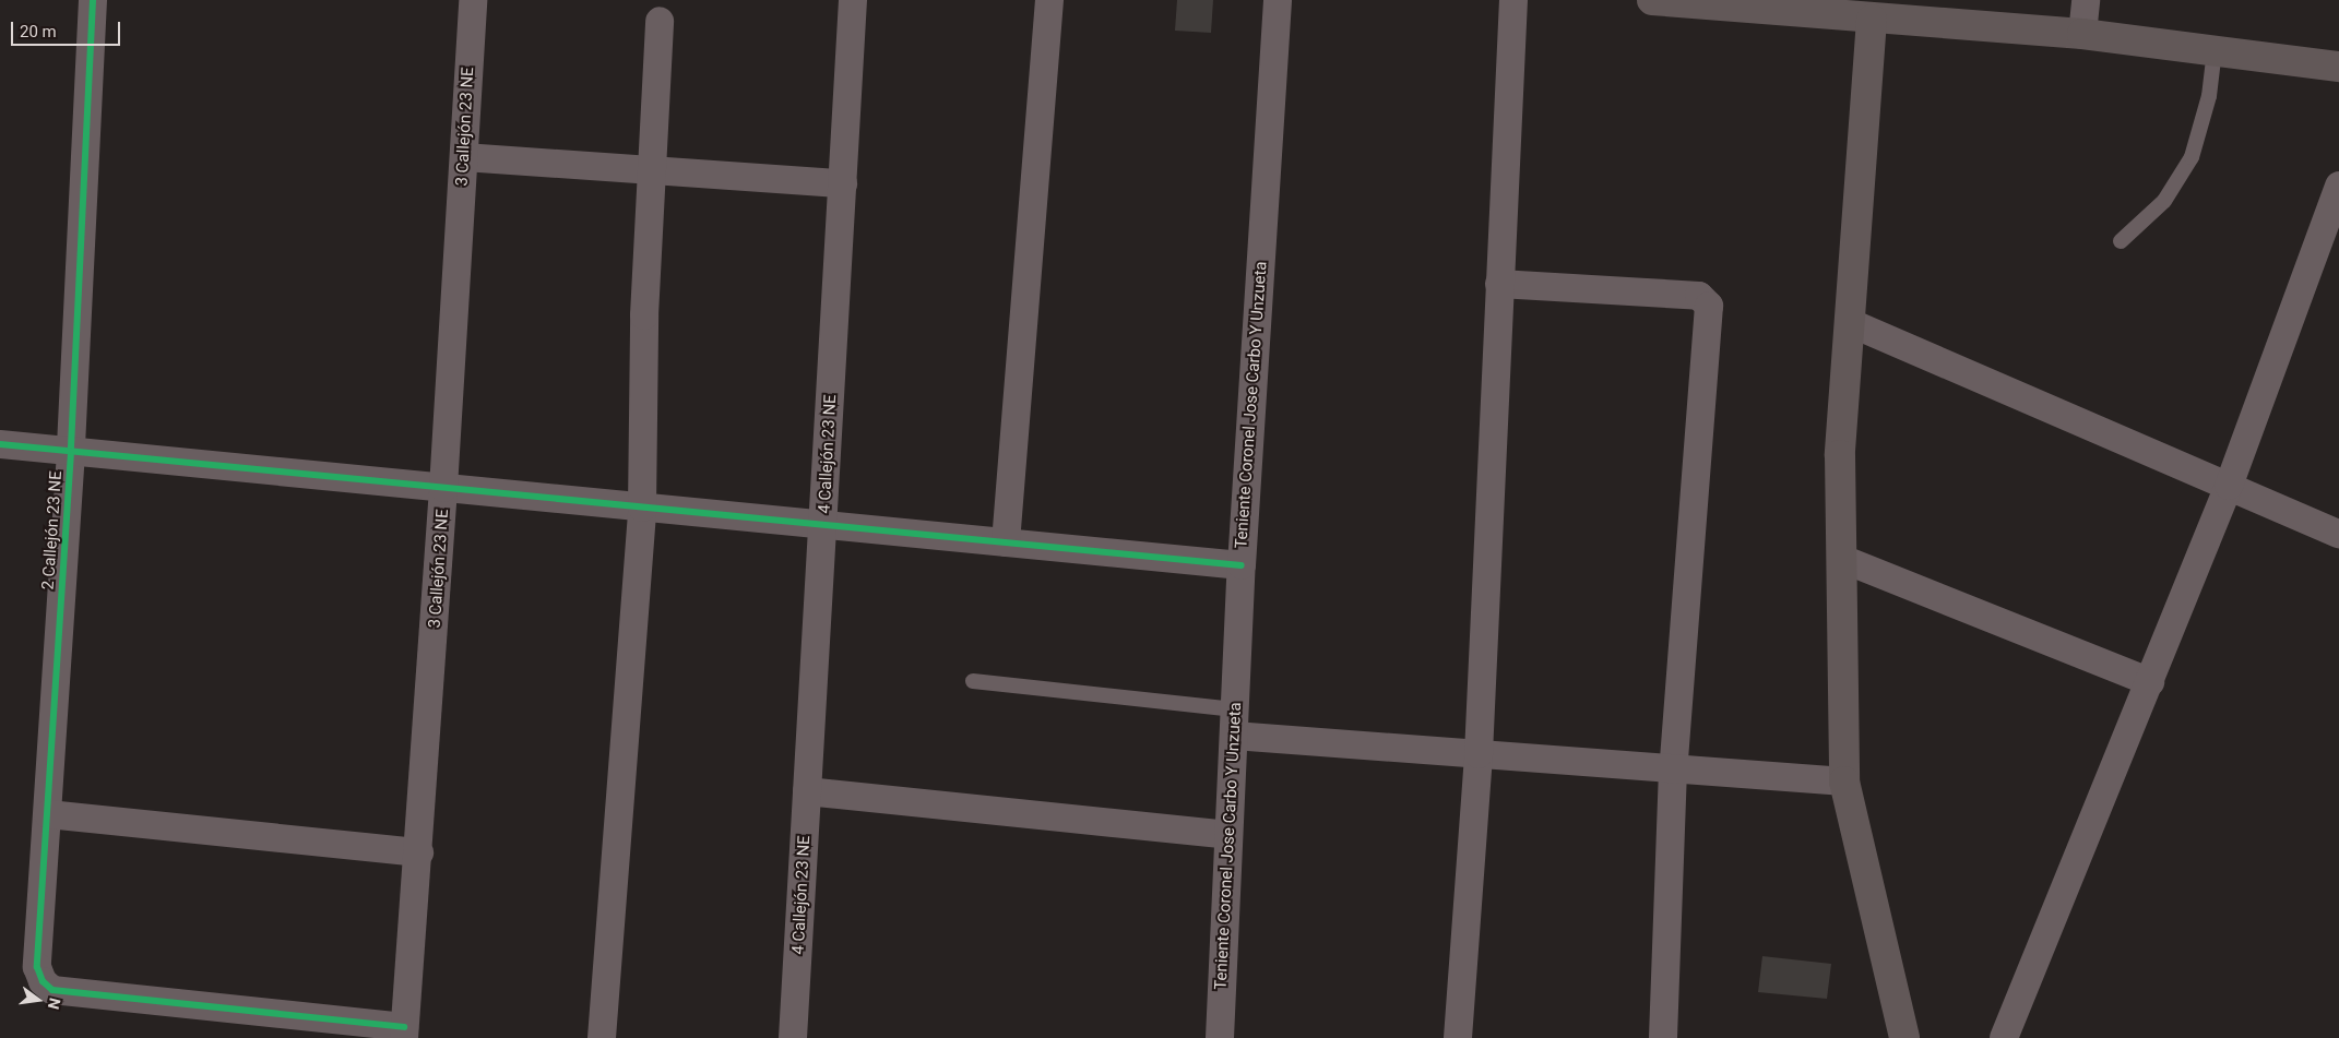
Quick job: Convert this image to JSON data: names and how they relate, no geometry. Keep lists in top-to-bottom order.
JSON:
{
  "streets": {
    "street": [
      "3 Callejón 23 NE",
      "Teniente Coronel Jose Carbo Y Unzueta",
      "4 Callejón 23 NE",
      "2 Callejón 23 NE"
    ]
  },
  "crossings": [
    ["3 Callejón 23 NE", "2 Callejón 23 NE"]
  ],
  "scale_bar": "20 m",
  "north": "right"
}
